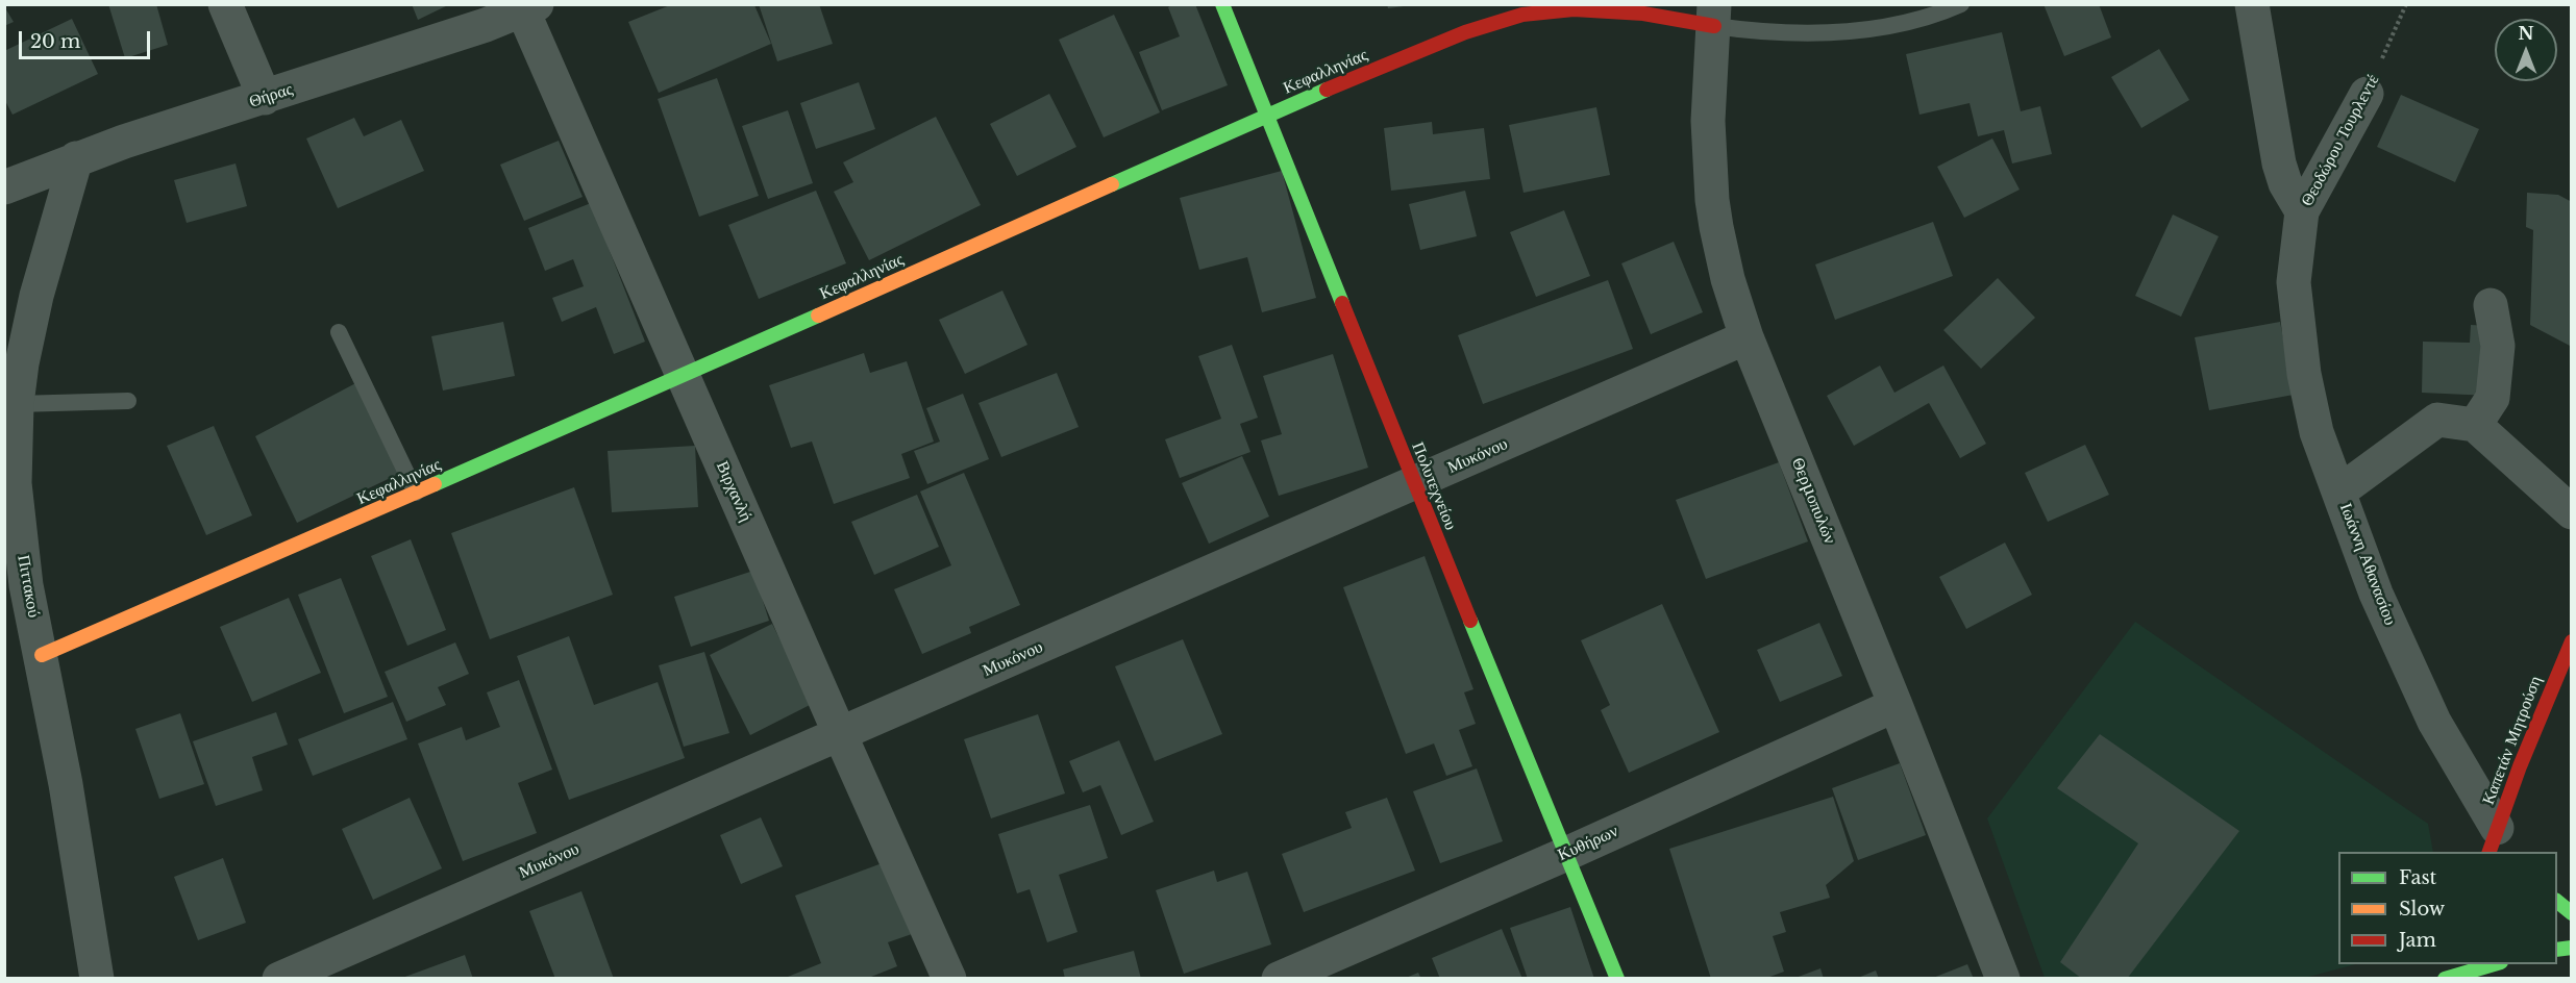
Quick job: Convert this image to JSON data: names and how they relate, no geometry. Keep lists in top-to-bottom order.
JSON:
{
  "streets": {
    "street": [
      "Κεφαλληνίας",
      "Θήρας",
      "Θεοδώρου Τουρλεντέ",
      "Μυκόνου",
      "Πολυτεχνείου",
      "Βιρχανλή",
      "Θερμοπυλών",
      "Ιωάννη Αθανασίου",
      "Πιττακού",
      "Καπετάν Μητρούση",
      "Κυθήρων"
    ]
  },
  "crossings": [
    ["Κεφαλληνίας", "Πολυτεχνείου"],
    ["Κεφαλληνίας", "Βιρχανλή"],
    ["Κεφαλληνίας", "Θερμοπυλών"],
    ["Κεφαλληνίας", "Πιττακού"],
    ["Θήρας", "Βιρχανλή"],
    ["Θήρας", "Πιττακού"],
    ["Θεοδώρου Τουρλεντέ", "Ιωάννη Αθανασίου"],
    ["Μυκόνου", "Πολυτεχνείου"],
    ["Μυκόνου", "Βιρχανλή"],
    ["Μυκόνου", "Θερμοπυλών"],
    ["Πολυτεχνείου", "Κυθήρων"],
    ["Θερμοπυλών", "Κυθήρων"],
    ["Ιωάννη Αθανασίου", "Καπετάν Μητρούση"]
  ],
  "legend": ["Fast", "Slow", "Jam"],
  "scale_bar": "20 m",
  "north": "top"
}
